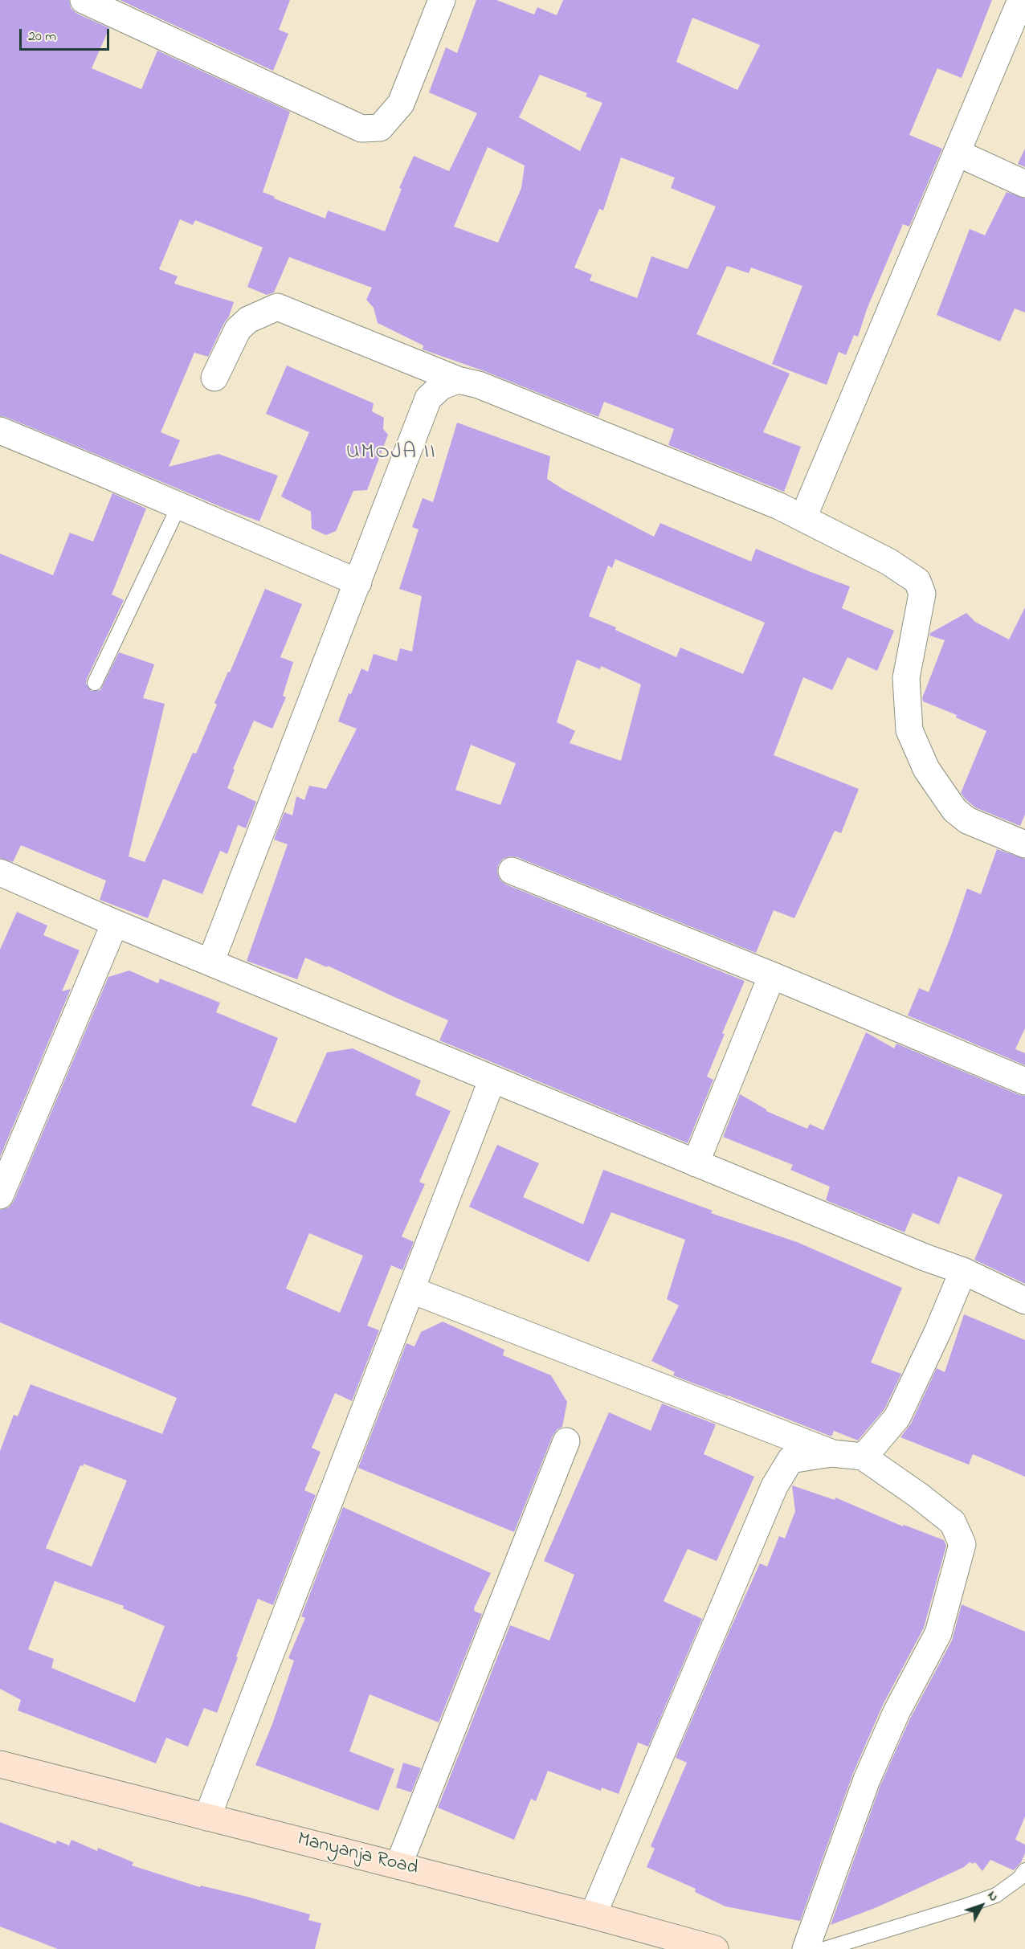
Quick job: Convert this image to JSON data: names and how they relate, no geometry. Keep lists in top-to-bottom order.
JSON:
{
  "streets": {
    "main road": ["Manyanja Road"]
  },
  "districts": ["UMOJA II"],
  "scale_bar": "20 m",
  "north": "top right"
}
